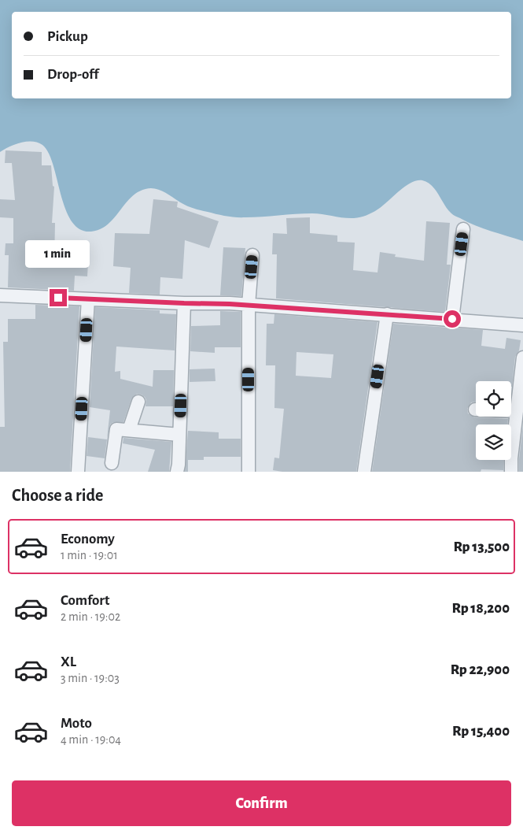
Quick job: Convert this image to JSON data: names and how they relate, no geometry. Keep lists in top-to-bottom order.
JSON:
{
  "page": {
    "banner": ["Pickup", "Drop-off"],
    "bubble": "1 min",
    "heading": "Choose a ride",
    "list": [
      {
        "name": "Economy",
        "note": "1 min · 19:01",
        "value": "Rp 13,500"
      },
      {
        "name": "Comfort",
        "note": "2 min · 19:02",
        "value": "Rp 18,200"
      },
      {
        "name": "XL",
        "note": "3 min · 19:03",
        "value": "Rp 22,900"
      },
      {
        "name": "Moto",
        "note": "4 min · 19:04",
        "value": "Rp 15,400"
      }
    ],
    "buttons": "Confirm"
  }
}
